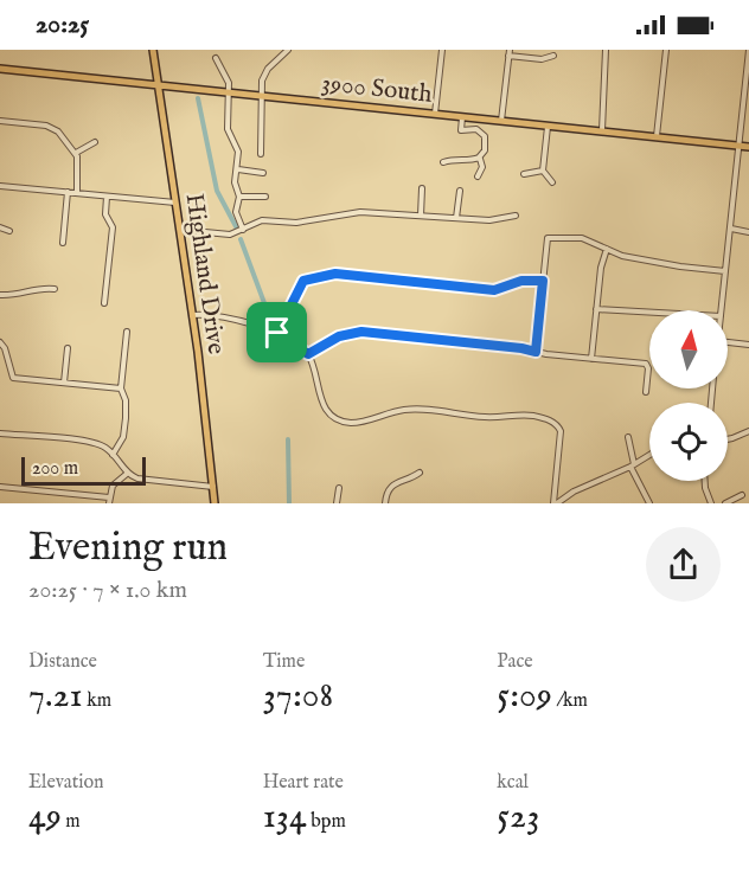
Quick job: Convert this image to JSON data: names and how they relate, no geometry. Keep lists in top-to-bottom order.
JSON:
{
  "streets": {
    "main road": ["3900 South", "Highland Drive"]
  },
  "crossings": [
    ["3900 South", "Highland Drive"]
  ],
  "scale_bar": "200 m",
  "north": "top",
  "page": {
    "status": "20:25",
    "scale": "200 m",
    "heading": ["Evening run", "20:25 · 7 × 1.0 km"],
    "stats": [
      ["Distance", "7.21 km"],
      ["Time", "37:08"],
      ["Pace", "5:09 /km"],
      ["Elevation", "49 m"],
      ["Heart rate", "134 bpm"],
      ["kcal", "523"]
    ]
  }
}
